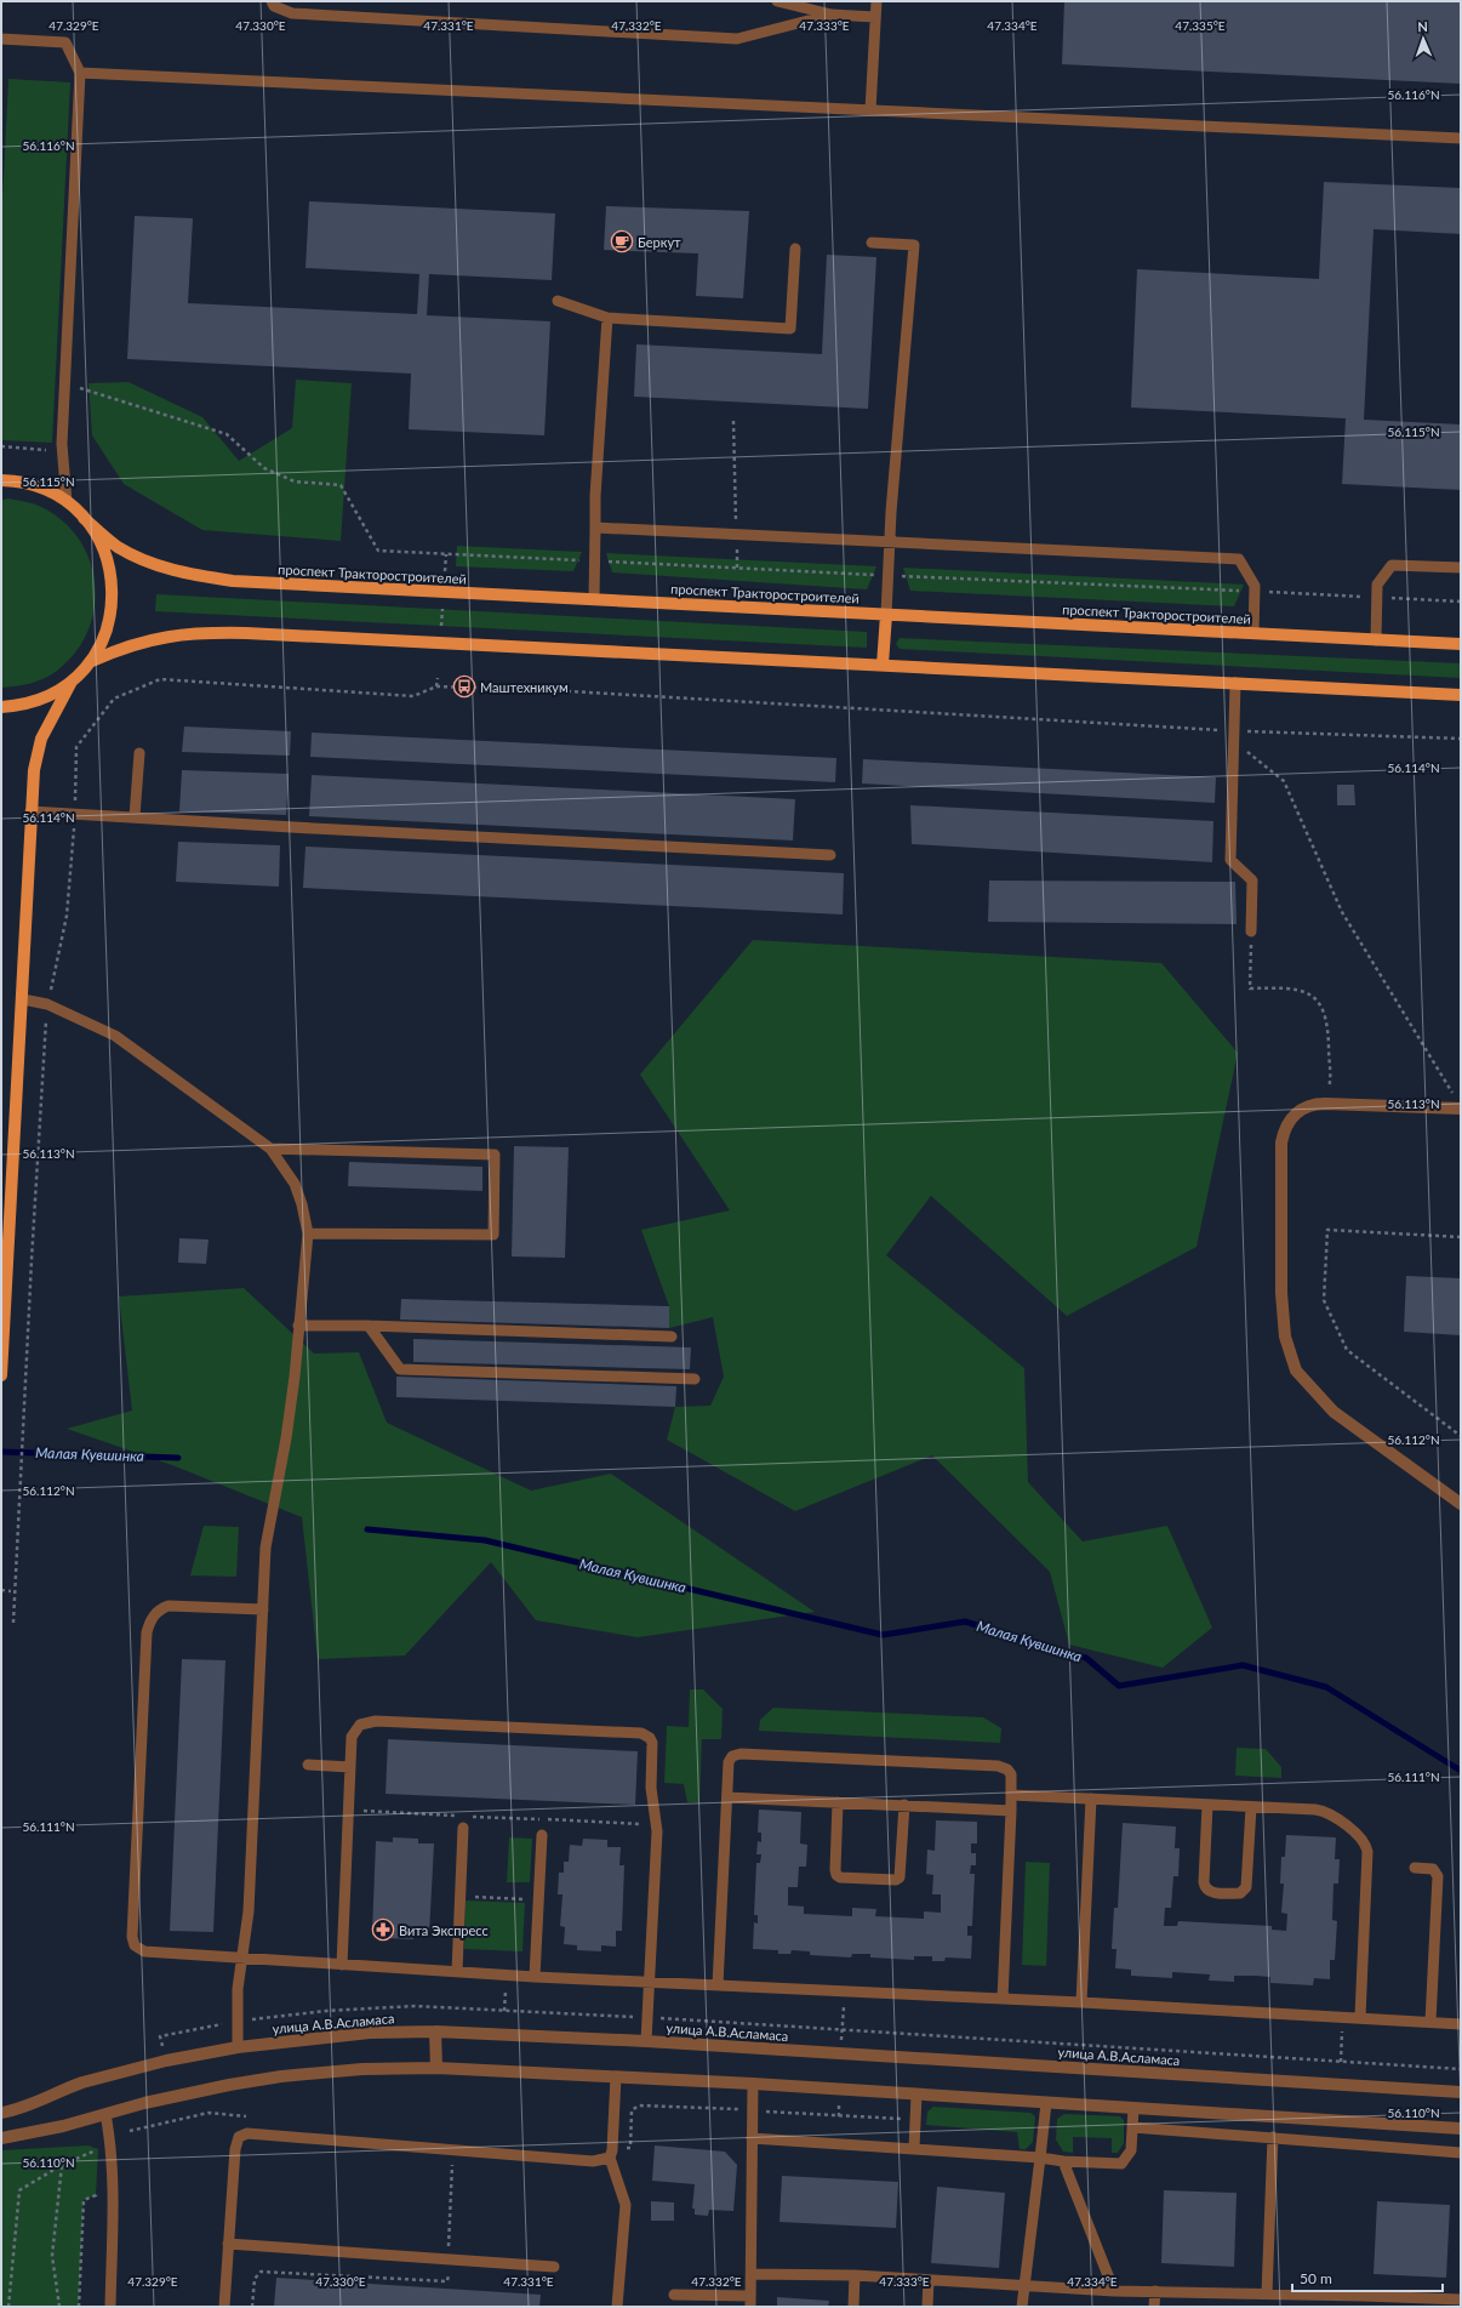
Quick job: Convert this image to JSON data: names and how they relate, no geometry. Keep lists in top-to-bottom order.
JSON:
{
  "streets": {
    "main road": ["проспект Тракторостроителей"],
    "street": ["улица А.В.Асламаса"]
  },
  "water": ["Малая Кувшинка"],
  "places": {
    "cafe": ["Беркут"],
    "bus stop": ["Маштехникум"],
    "pharmacy": ["Вита Экспресс"]
  },
  "scale_bar": "50 m",
  "north": "top",
  "coordinates": [
    "47.329°E",
    "47.330°E",
    "47.331°E",
    "47.332°E",
    "47.333°E",
    "47.334°E",
    "47.335°E",
    "56.116°N",
    "56.115°N",
    "56.114°N",
    "56.113°N",
    "56.112°N",
    "56.111°N",
    "56.110°N"
  ]
}
